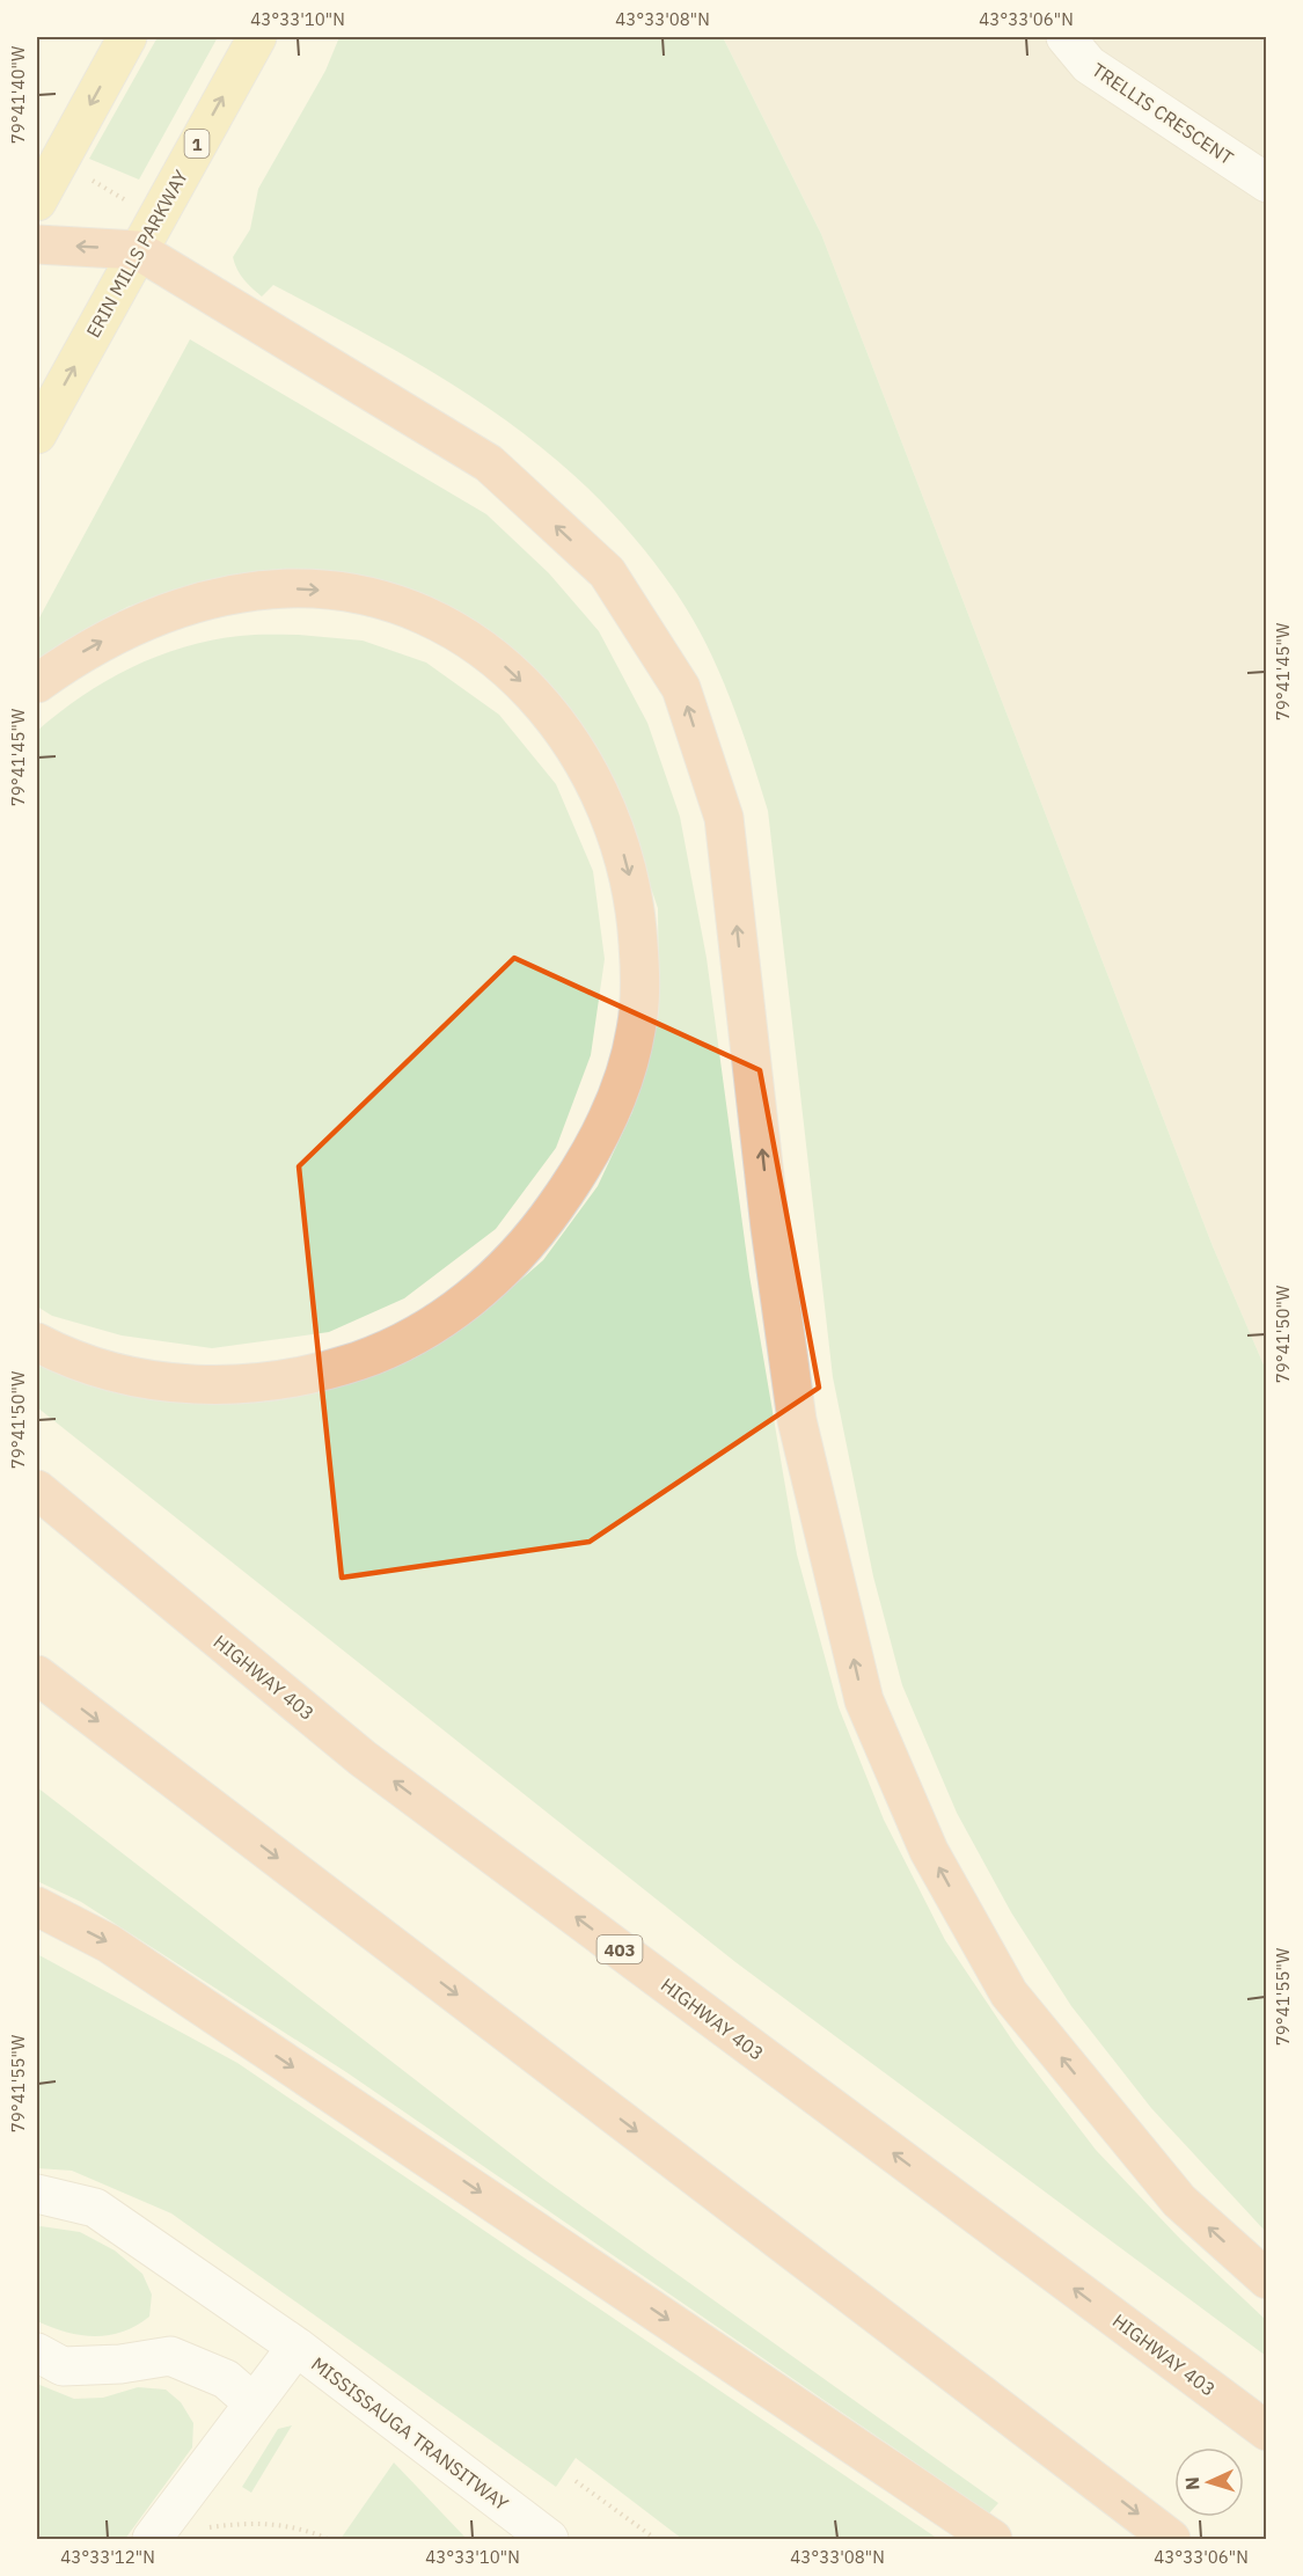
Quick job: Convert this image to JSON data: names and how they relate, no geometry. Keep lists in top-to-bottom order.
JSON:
{
  "streets": {
    "highway": ["HIGHWAY 403", "403"],
    "main road": ["1", "ERIN MILLS PARKWAY"],
    "street": ["TRELLIS CRESCENT", "MISSISSAUGA TRANSITWAY"]
  },
  "north": "left",
  "coordinates": [
    "43°33'10\"N",
    "43°33'08\"N",
    "43°33'06\"N",
    "79°41'40\"W",
    "79°41'45\"W",
    "79°41'50\"W",
    "79°41'55\"W",
    "43°33'12\"N"
  ]
}
